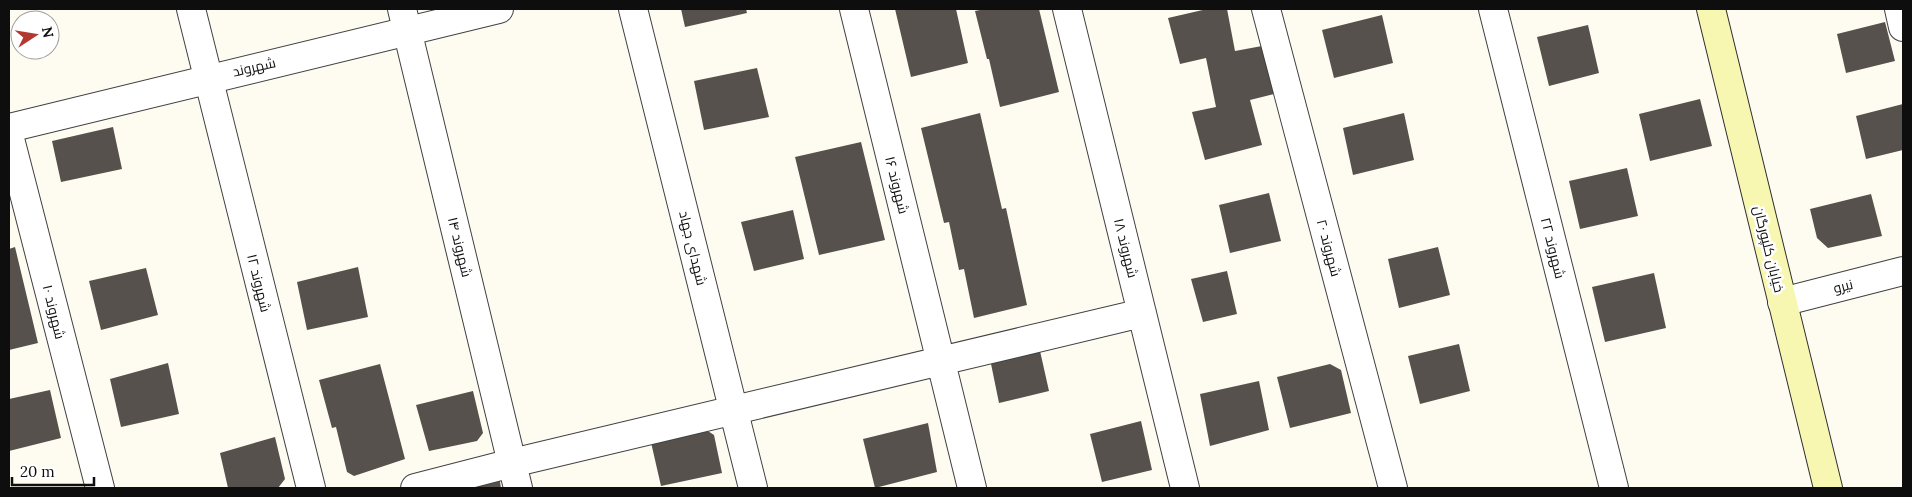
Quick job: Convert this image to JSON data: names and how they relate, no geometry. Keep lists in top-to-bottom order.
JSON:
{
  "streets": {
    "main road": ["خیابان کلپورگان"],
    "street": [
      "شهروند",
      "شهروند ۱۶",
      "شهروند ۱۴",
      "شهدای جهاد",
      "شهروند ۱۸",
      "شهروند ۲۰",
      "شهروند ۲۲",
      "شهروند ۱۲",
      "نیرو",
      "شهروند ۱۰"
    ]
  },
  "crossings": [
    ["شهروند", "شهروند ۱۴"],
    ["شهروند", "شهروند ۱۲"],
    ["خیابان کلپورگان", "نیرو"]
  ],
  "scale_bar": "20 m",
  "north": "right"
}
